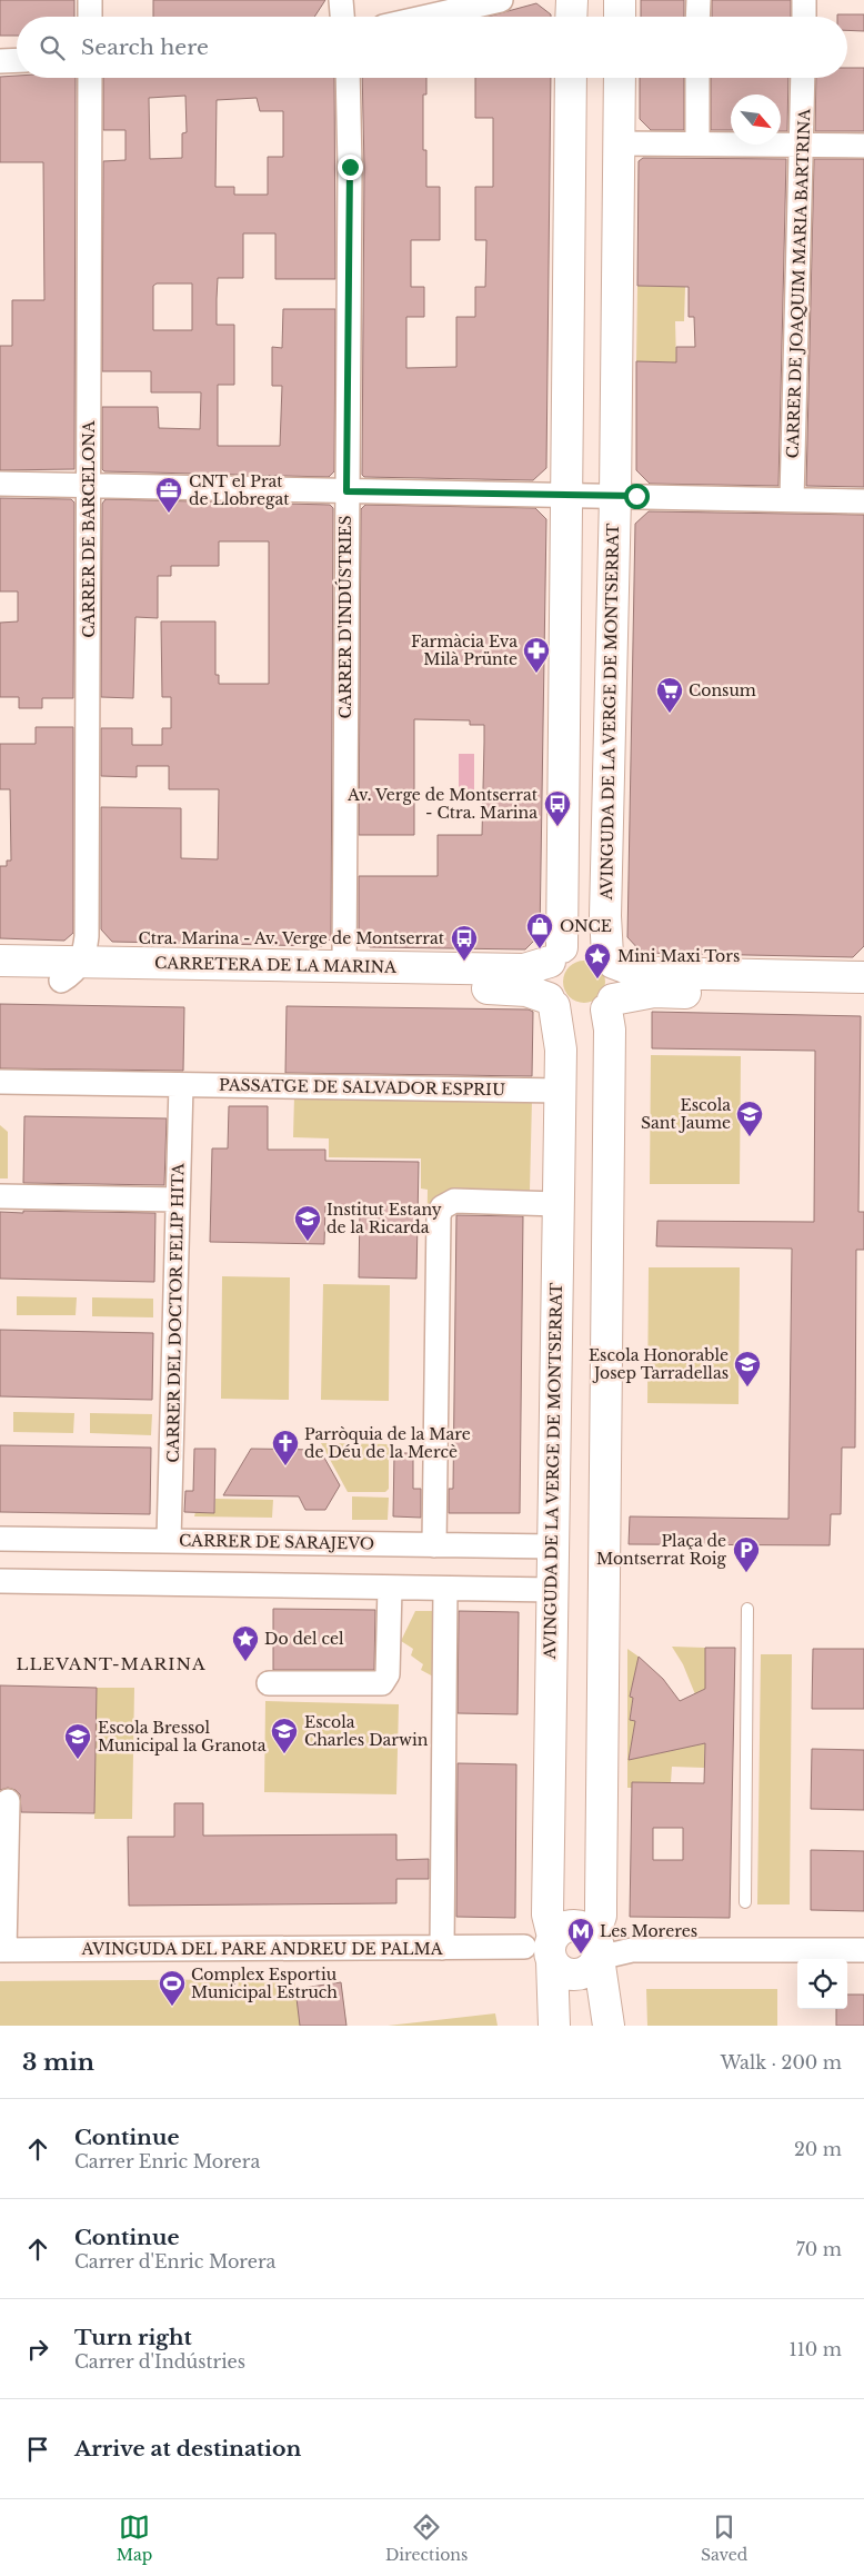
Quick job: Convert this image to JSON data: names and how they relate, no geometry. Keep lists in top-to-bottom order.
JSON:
{
  "streets": {
    "street": [
      "CARRER DE JOAQUIM MARIA BARTRINA",
      "CARRER DE BARCELONA",
      "CARRER D'INDÚSTRIES",
      "AVINGUDA DE LA VERGE DE MONTSERRAT",
      "CARRETERA DE LA MARINA",
      "PASSATGE DE SALVADOR ESPRIU",
      "CARRER DEL DOCTOR FELIP HITA",
      "CARRER DE SARAJEVO",
      "AVINGUDA DEL PARE ANDREU DE PALMA"
    ]
  },
  "crossings": [
    ["CARRER DE BARCELONA", "CARRETERA DE LA MARINA"],
    ["CARRER D'INDÚSTRIES", "CARRETERA DE LA MARINA"],
    ["AVINGUDA DE LA VERGE DE MONTSERRAT", "CARRETERA DE LA MARINA"],
    ["AVINGUDA DE LA VERGE DE MONTSERRAT", "PASSATGE DE SALVADOR ESPRIU"],
    ["AVINGUDA DE LA VERGE DE MONTSERRAT", "CARRER DE SARAJEVO"],
    ["AVINGUDA DE LA VERGE DE MONTSERRAT", "AVINGUDA DEL PARE ANDREU DE PALMA"],
    ["PASSATGE DE SALVADOR ESPRIU", "CARRER DEL DOCTOR FELIP HITA"],
    ["CARRER DEL DOCTOR FELIP HITA", "CARRER DE SARAJEVO"]
  ],
  "districts": ["LLEVANT-MARINA"],
  "places": {
    "office": ["CNT el Prat de Llobregat"],
    "pharmacy": ["Farmàcia Eva Milà Prünte"],
    "supermarket": ["Consum"],
    "bus stop": ["Av. Verge de Montserrat - Ctra. Marina", "Ctra. Marina - Av. Verge de Montserrat"],
    "shop": ["ONCE"],
    "place": ["Mini Maxi Tors", "Do del cel"],
    "school or university": [
      "Escola Sant Jaume",
      "Institut Estany de la Ricarda",
      "Escola Honorable Josep Tarradellas",
      "Escola Charles Darwin",
      "Escola Bressol Municipal la Granota"
    ],
    "church": ["Parròquia de la Mare de Déu de la Mercè"],
    "parking": ["Plaça de Montserrat Roig"],
    "metro station": ["Les Moreres"],
    "sports": ["Complex Esportiu Municipal Estruch"]
  },
  "north": "bottom right",
  "page": {
    "search": "Search here",
    "heading": ["3 min", "Walk · 200 m"],
    "list": [
      ["Continue", "Carrer Enric Morera", "20 m"],
      ["Continue", "Carrer d'Enric Morera", "70 m"],
      ["Turn right", "Carrer d'Indústries", "110 m"],
      "Arrive at destination"
    ],
    "nav": ["Map", "Directions", "Saved"]
  }
}
